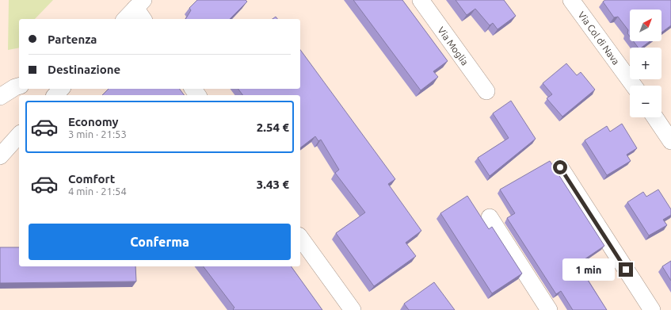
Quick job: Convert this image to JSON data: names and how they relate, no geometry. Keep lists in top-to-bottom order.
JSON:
{
  "streets": {
    "street": ["Via Col di Nava", "Via Moglia"]
  },
  "north": "top right",
  "page": {
    "map_buttons": ["+", "−"],
    "banner": ["Partenza", "Destinazione"],
    "list": [
      {
        "name": "Economy",
        "note": "3 min · 21:53",
        "value": "2.54 €"
      },
      {
        "name": "Comfort",
        "note": "4 min · 21:54",
        "value": "3.43 €"
      }
    ],
    "buttons": "Conferma",
    "bubble": "1 min"
  }
}
